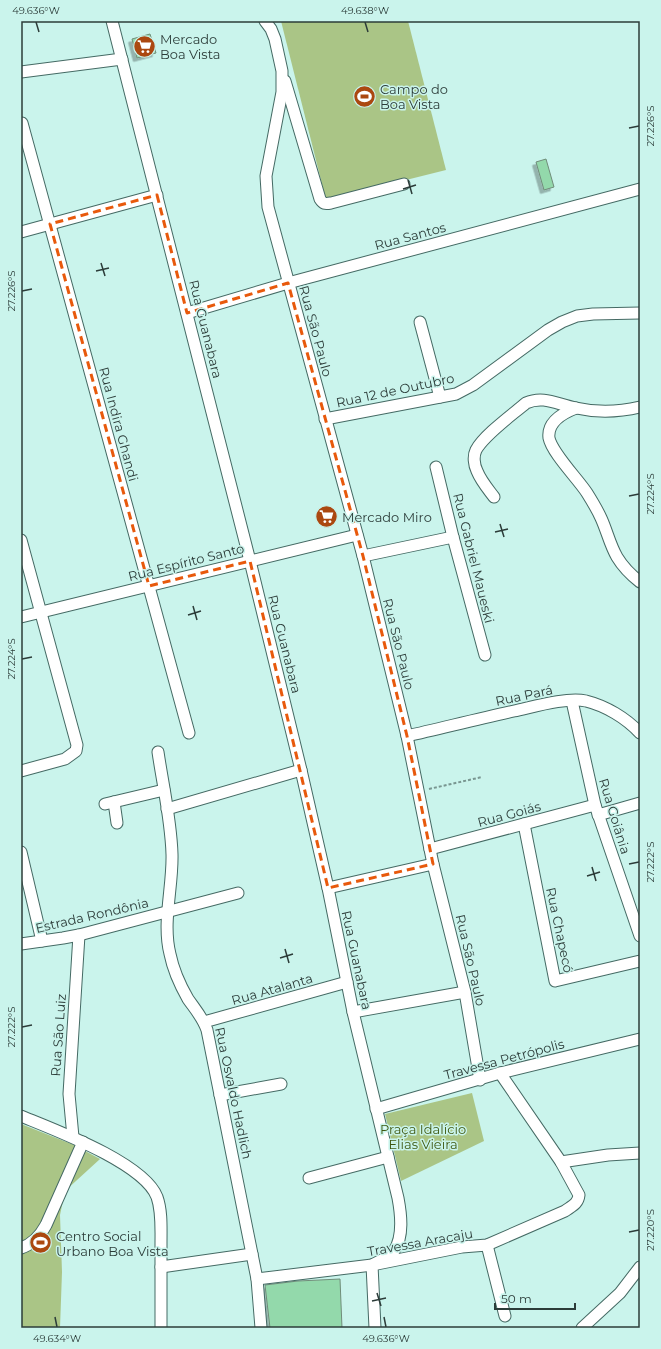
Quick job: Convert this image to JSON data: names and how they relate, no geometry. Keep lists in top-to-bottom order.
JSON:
{
  "streets": {
    "street": [
      "Rua Santos",
      "Rua Guanabara",
      "Rua São Paulo",
      "Rua 12 de Outubro",
      "Rua Indira Ghandi",
      "Rua Gabriel Maueski",
      "Rua Espírito Santo",
      "Rua Pará",
      "Rua Goiás",
      "Rua Goiânia",
      "Estrada Rondônia",
      "Rua Chapecó",
      "Rua Atalanta",
      "Rua São Luiz",
      "Travessa Petrópolis",
      "Rua Osvaldo Hadlich",
      "Travessa Aracaju"
    ]
  },
  "crossings": [
    ["Rua Santos", "Rua Guanabara"],
    ["Rua Santos", "Rua São Paulo"],
    ["Rua Guanabara", "Rua Espírito Santo"],
    ["Rua Guanabara", "Rua Atalanta"],
    ["Rua Guanabara", "Travessa Petrópolis"],
    ["Rua Guanabara", "Travessa Aracaju"],
    ["Rua São Paulo", "Rua 12 de Outubro"],
    ["Rua São Paulo", "Rua Espírito Santo"],
    ["Rua São Paulo", "Rua Pará"],
    ["Rua São Paulo", "Rua Goiás"],
    ["Rua São Paulo", "Travessa Petrópolis"],
    ["Rua Indira Ghandi", "Rua Espírito Santo"],
    ["Rua Pará", "Rua Goiânia"],
    ["Rua Goiás", "Rua Goiânia"],
    ["Rua Goiás", "Rua Chapecó"],
    ["Estrada Rondônia", "Rua São Luiz"],
    ["Estrada Rondônia", "Rua Osvaldo Hadlich"],
    ["Rua Atalanta", "Rua Osvaldo Hadlich"],
    ["Rua Osvaldo Hadlich", "Travessa Aracaju"]
  ],
  "parks": ["Praça Idalício Elias Vieira"],
  "places": {
    "supermarket": ["Mercado Boa Vista", "Mercado Miro"],
    "sports": ["Campo do Boa Vista", "Centro Social Urbano Boa Vista"]
  },
  "scale_bar": "50 m",
  "coordinates": [
    "49.636°W",
    "49.638°W",
    "27.226°S",
    "27.224°S",
    "27.222°S",
    "27.220°S",
    "49.634°W"
  ]
}
